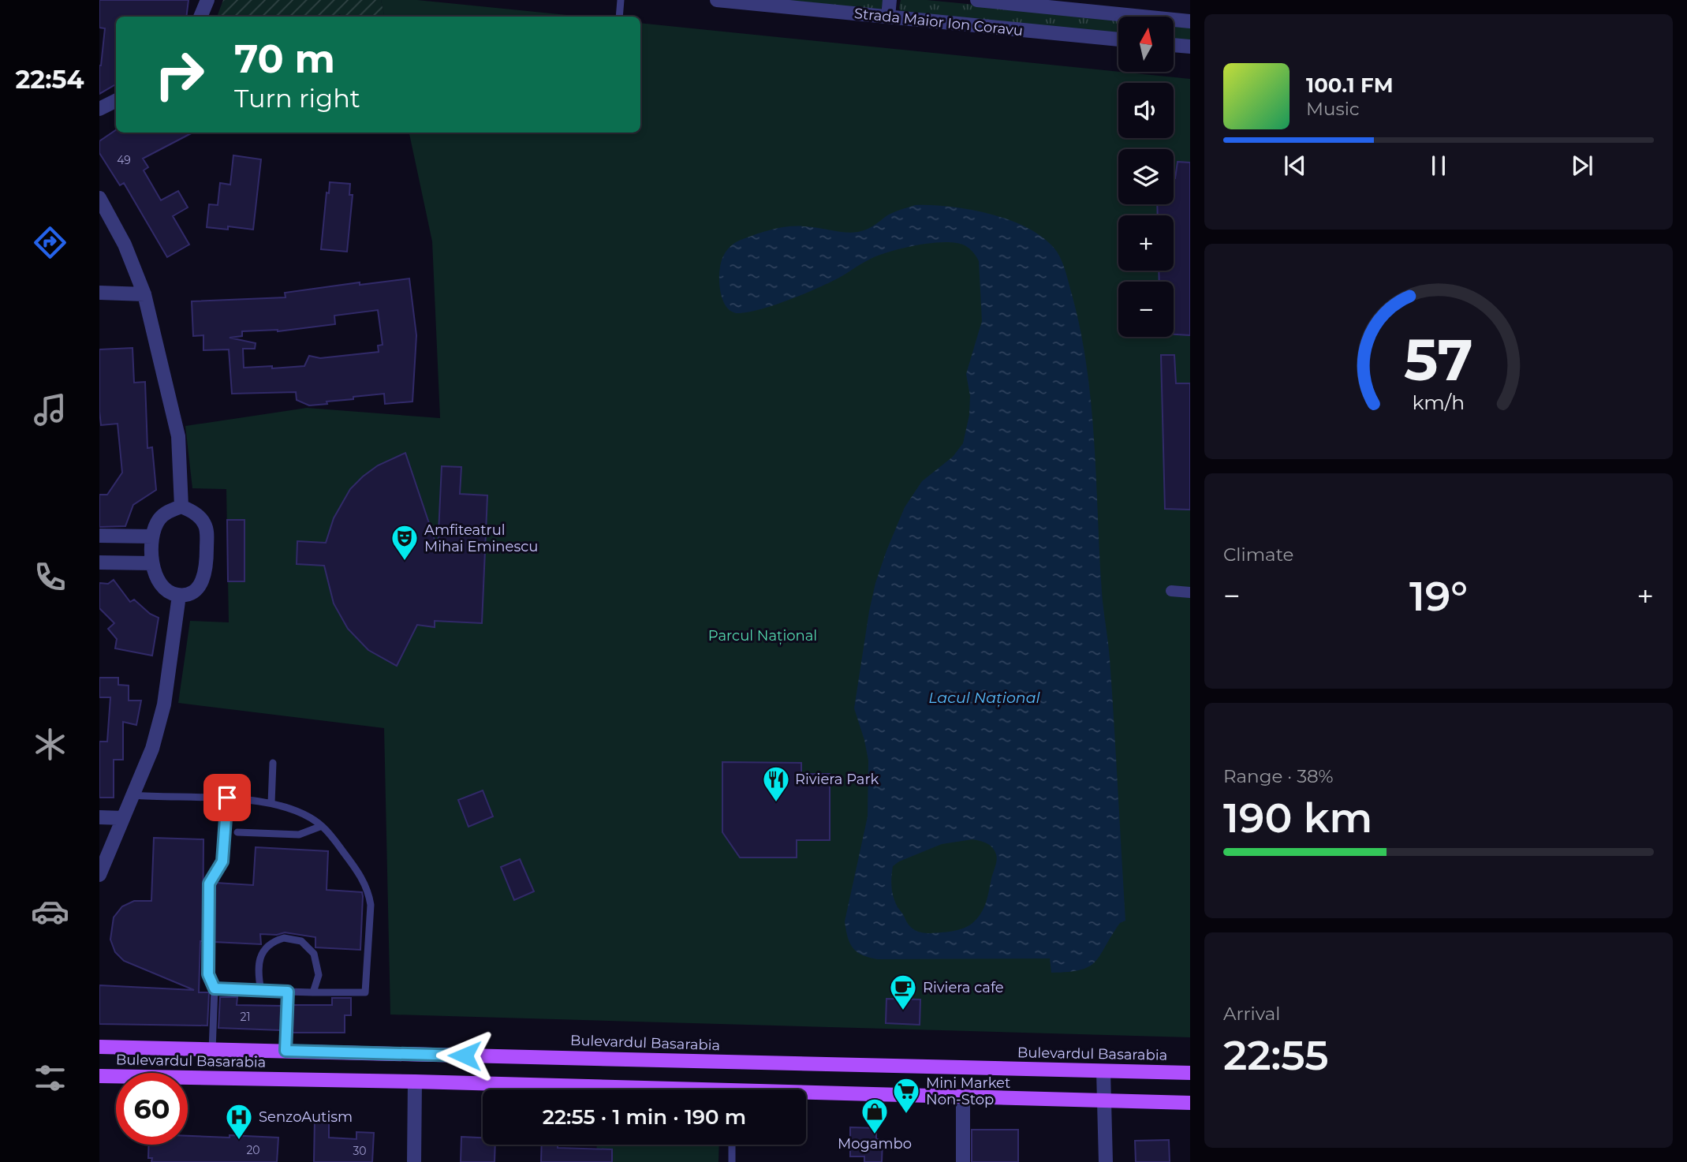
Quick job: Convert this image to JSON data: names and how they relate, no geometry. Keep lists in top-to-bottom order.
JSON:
{
  "streets": {
    "main road": ["Bulevardul Basarabia"],
    "street": ["Strada Maior Ion Coravu"]
  },
  "water": ["Lacul Național"],
  "parks": ["Parcul Național"],
  "places": {
    "theatre": ["Amfiteatrul Mihai Eminescu"],
    "restaurant": ["Riviera Park"],
    "cafe": ["Riviera cafe"],
    "supermarket": ["Mini Market Non-Stop"],
    "shop": ["Mogambo"],
    "hospital": ["SenzoAutism"]
  },
  "house_numbers": [
    "49",
    "21",
    "20",
    "30"
  ],
  "north": "top",
  "page": {
    "tabs": "22:54",
    "map_buttons": ["+", "−"],
    "turn": ["70 m", "Turn right"],
    "song": ["100.1 FM", "Music"],
    "tile": [
      "Climate",
      ["Range · 38%", "190 km"],
      ["Arrival", "22:55"]
    ],
    "heat": ["−", "19°", "+"],
    "limit": "60",
    "trip": "22:55 · 1 min · 190 m",
    "gauge": ["57", "km/h"]
  }
}
